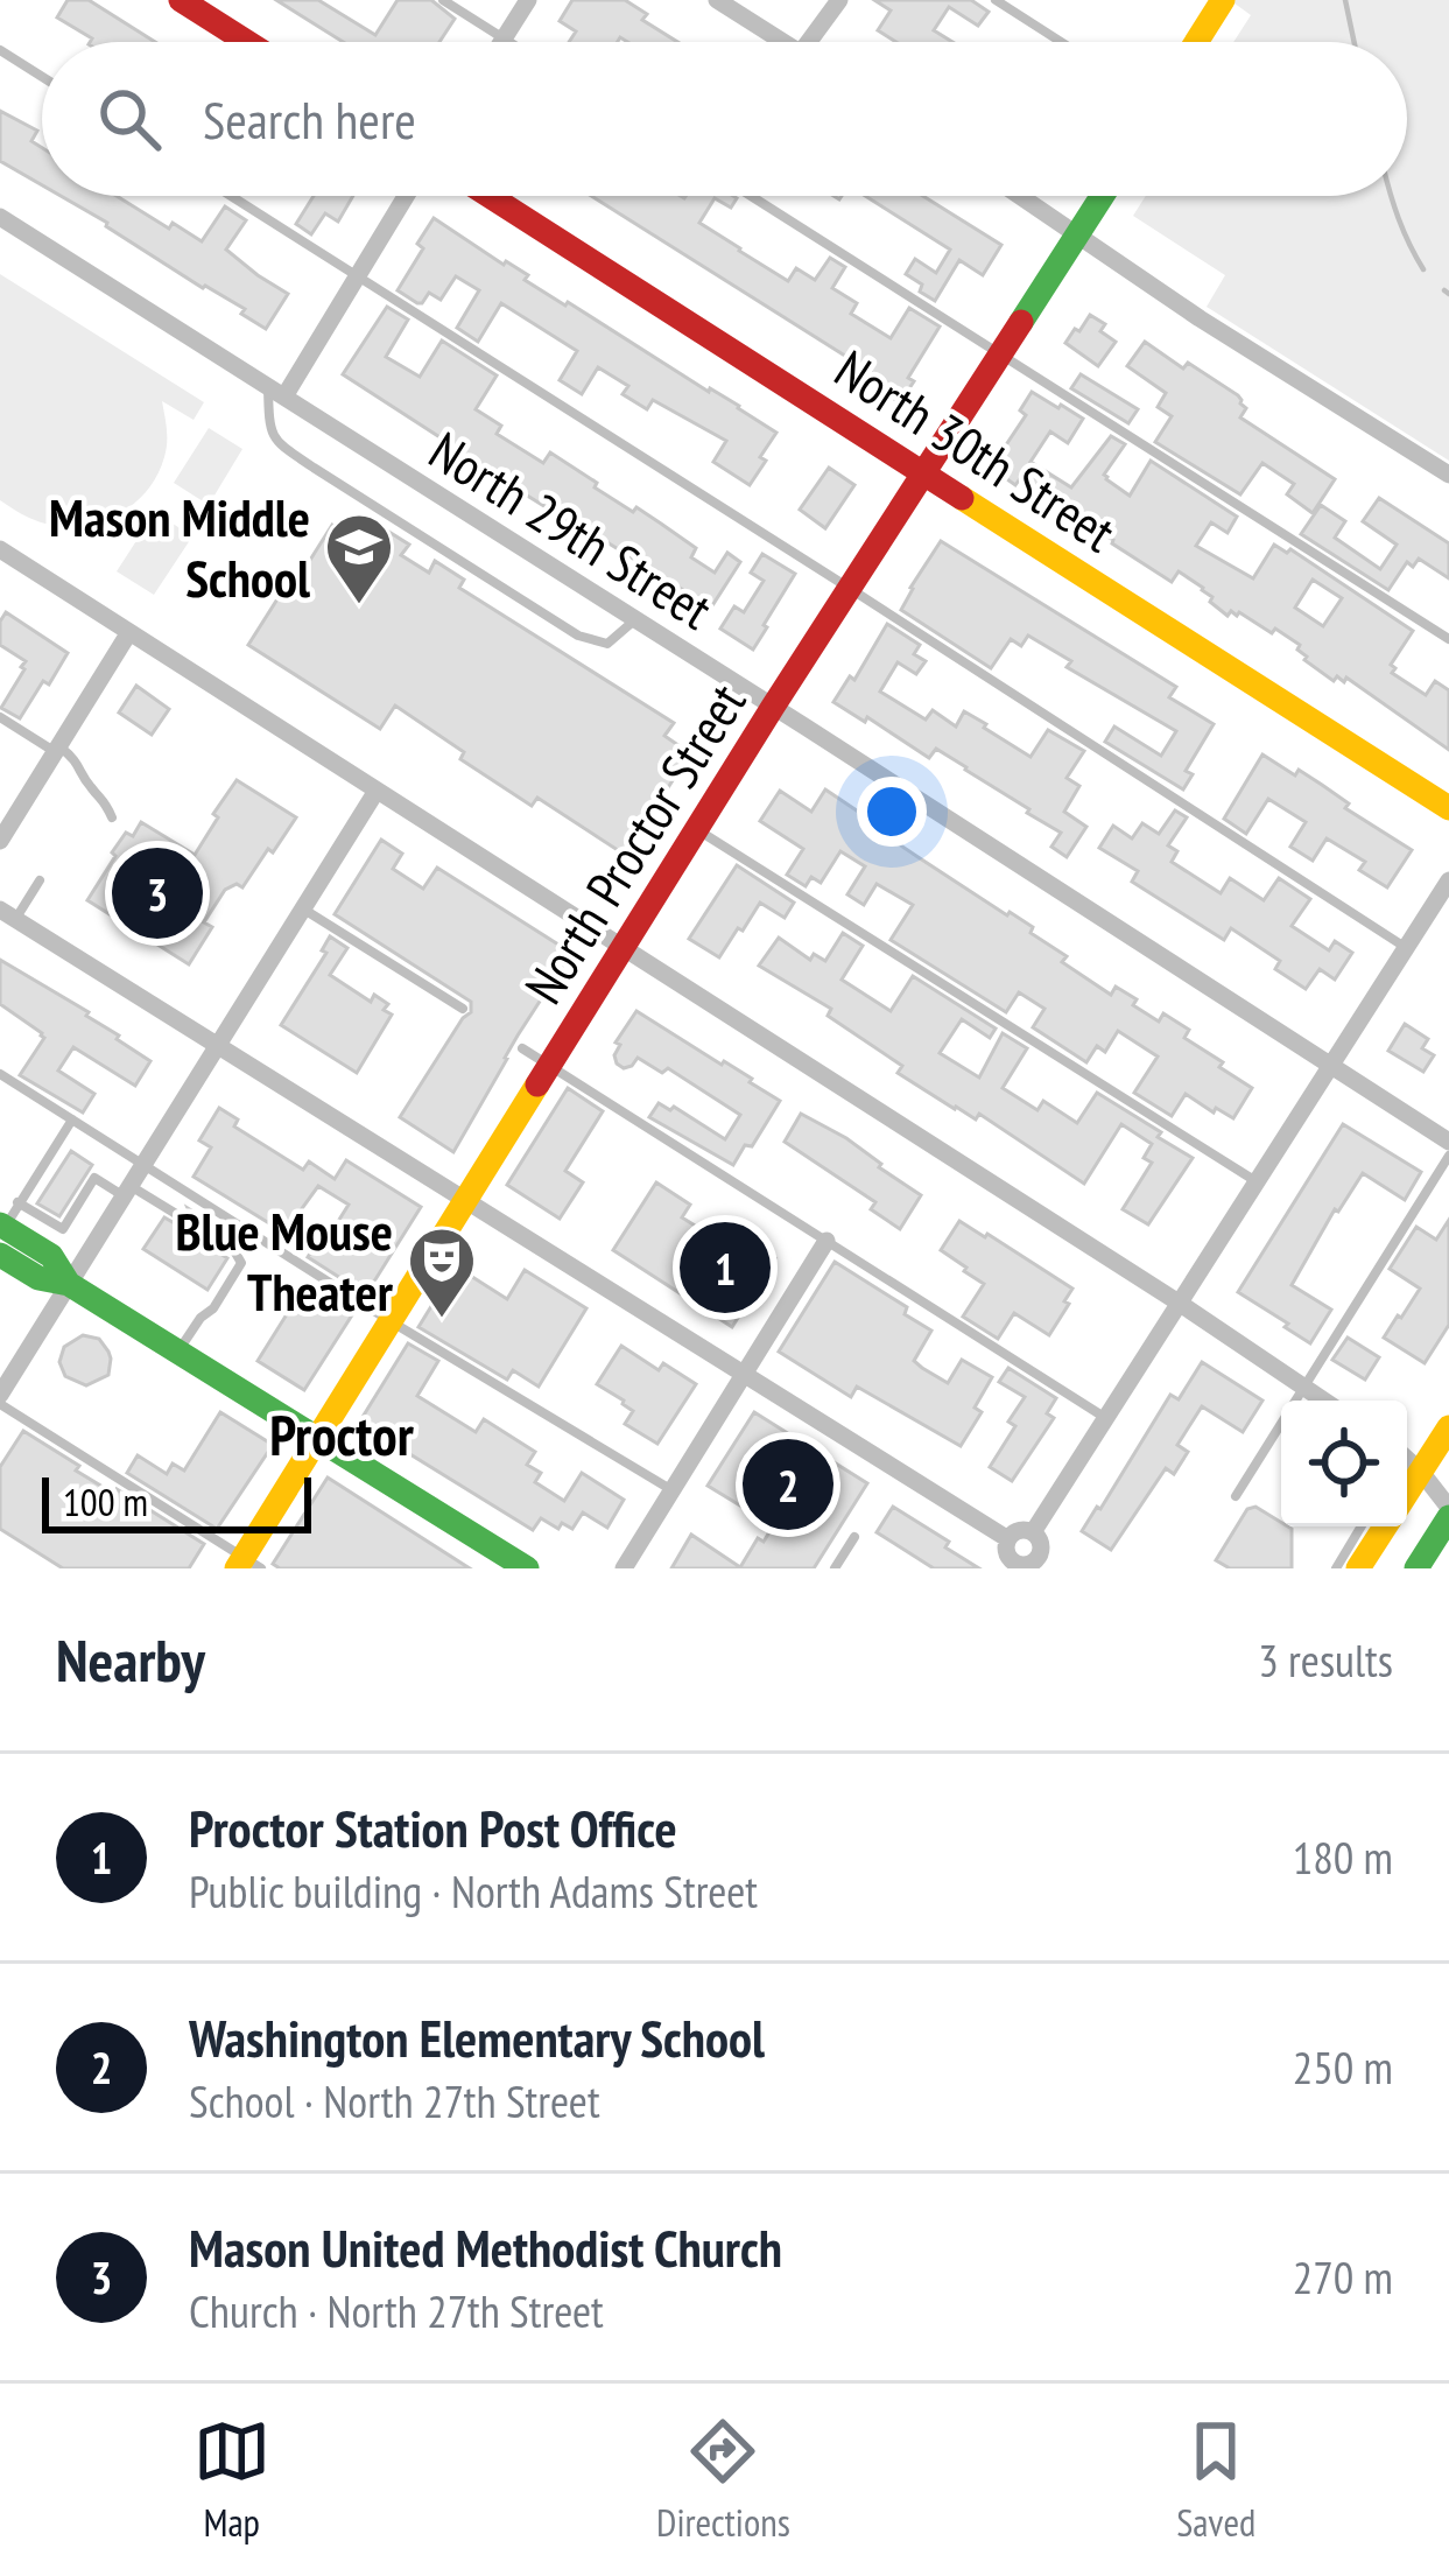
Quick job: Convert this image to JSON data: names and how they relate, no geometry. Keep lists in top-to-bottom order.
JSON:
{
  "streets": {
    "street": ["North 30th Street", "North 29th Street", "North Proctor Street"]
  },
  "crossings": [
    ["North 30th Street", "North Proctor Street"],
    ["North 29th Street", "North Proctor Street"]
  ],
  "districts": ["Proctor"],
  "places": {
    "school or university": ["Mason Middle School"],
    "theatre": ["Blue Mouse Theater"]
  },
  "scale_bar": "100 m",
  "page": {
    "search": "Search here",
    "pins": ["3", "1", "2"],
    "scale": "100 m",
    "heading": ["Nearby", "3 results"],
    "list": [
      {
        "mark": "1",
        "name": "Proctor Station Post Office",
        "note": "Public building · North Adams Street",
        "value": "180 m"
      },
      {
        "mark": "2",
        "name": "Washington Elementary School",
        "note": "School · North 27th Street",
        "value": "250 m"
      },
      {
        "mark": "3",
        "name": "Mason United Methodist Church",
        "note": "Church · North 27th Street",
        "value": "270 m"
      }
    ],
    "nav": ["Map", "Directions", "Saved"]
  }
}
